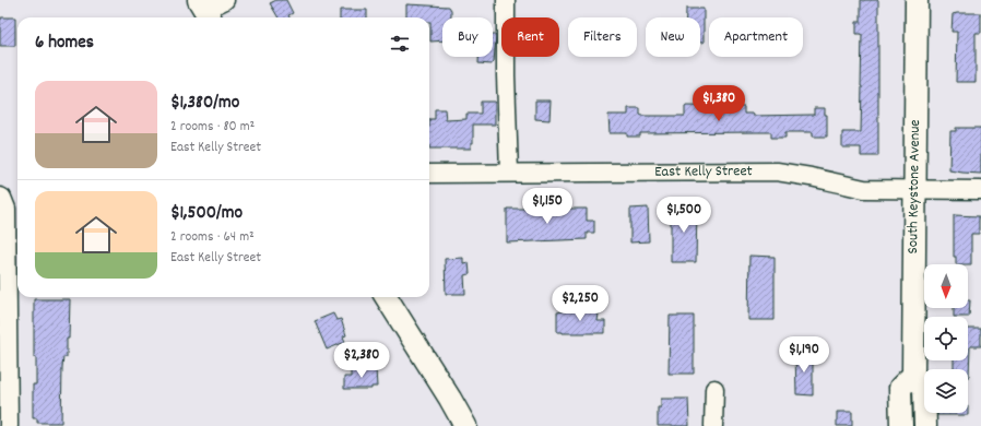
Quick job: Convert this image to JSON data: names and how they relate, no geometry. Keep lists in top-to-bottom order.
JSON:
{
  "streets": {
    "main road": ["South Keystone Avenue"],
    "street": ["East Kelly Street"]
  },
  "crossings": [
    ["East Kelly Street", "South Keystone Avenue"]
  ],
  "north": "bottom",
  "page": {
    "chip": [
      "Buy",
      "Rent",
      "Filters",
      "New",
      "Apartment"
    ],
    "heading": "6 homes",
    "list": [
      {
        "name": "$1,380/mo",
        "note": "2 rooms · 80 m² · East Kelly Street"
      },
      {
        "name": "$1,500/mo",
        "note": "2 rooms · 64 m² · East Kelly Street"
      }
    ],
    "price": [
      "$1,380",
      "$1,150",
      "$1,500",
      "$2,250",
      "$1,190",
      "$2,380"
    ]
  }
}
